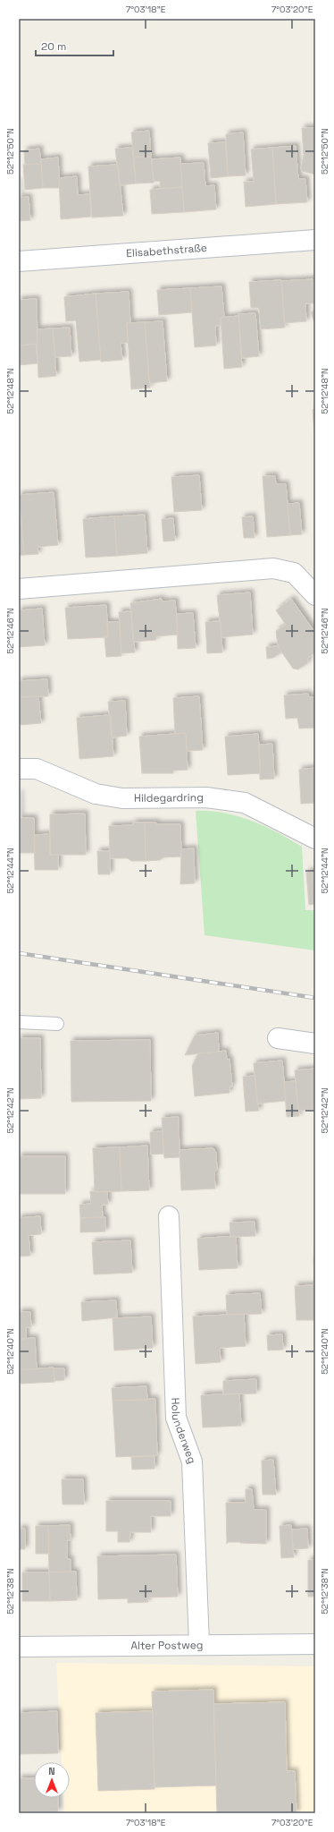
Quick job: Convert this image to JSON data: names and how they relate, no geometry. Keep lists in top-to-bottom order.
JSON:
{
  "streets": {
    "street": [
      "Elisabethstraße",
      "Hildegardring",
      "Holunderweg",
      "Alter Postweg"
    ]
  },
  "crossings": [
    ["Holunderweg", "Alter Postweg"]
  ],
  "scale_bar": "20 m",
  "north": "top",
  "coordinates": [
    "7°03'18\"E",
    "7°03'20\"E",
    "52°12'50\"N",
    "52°12'48\"N",
    "52°12'46\"N",
    "52°12'44\"N",
    "52°12'42\"N",
    "52°12'40\"N",
    "52°12'38\"N"
  ]
}
